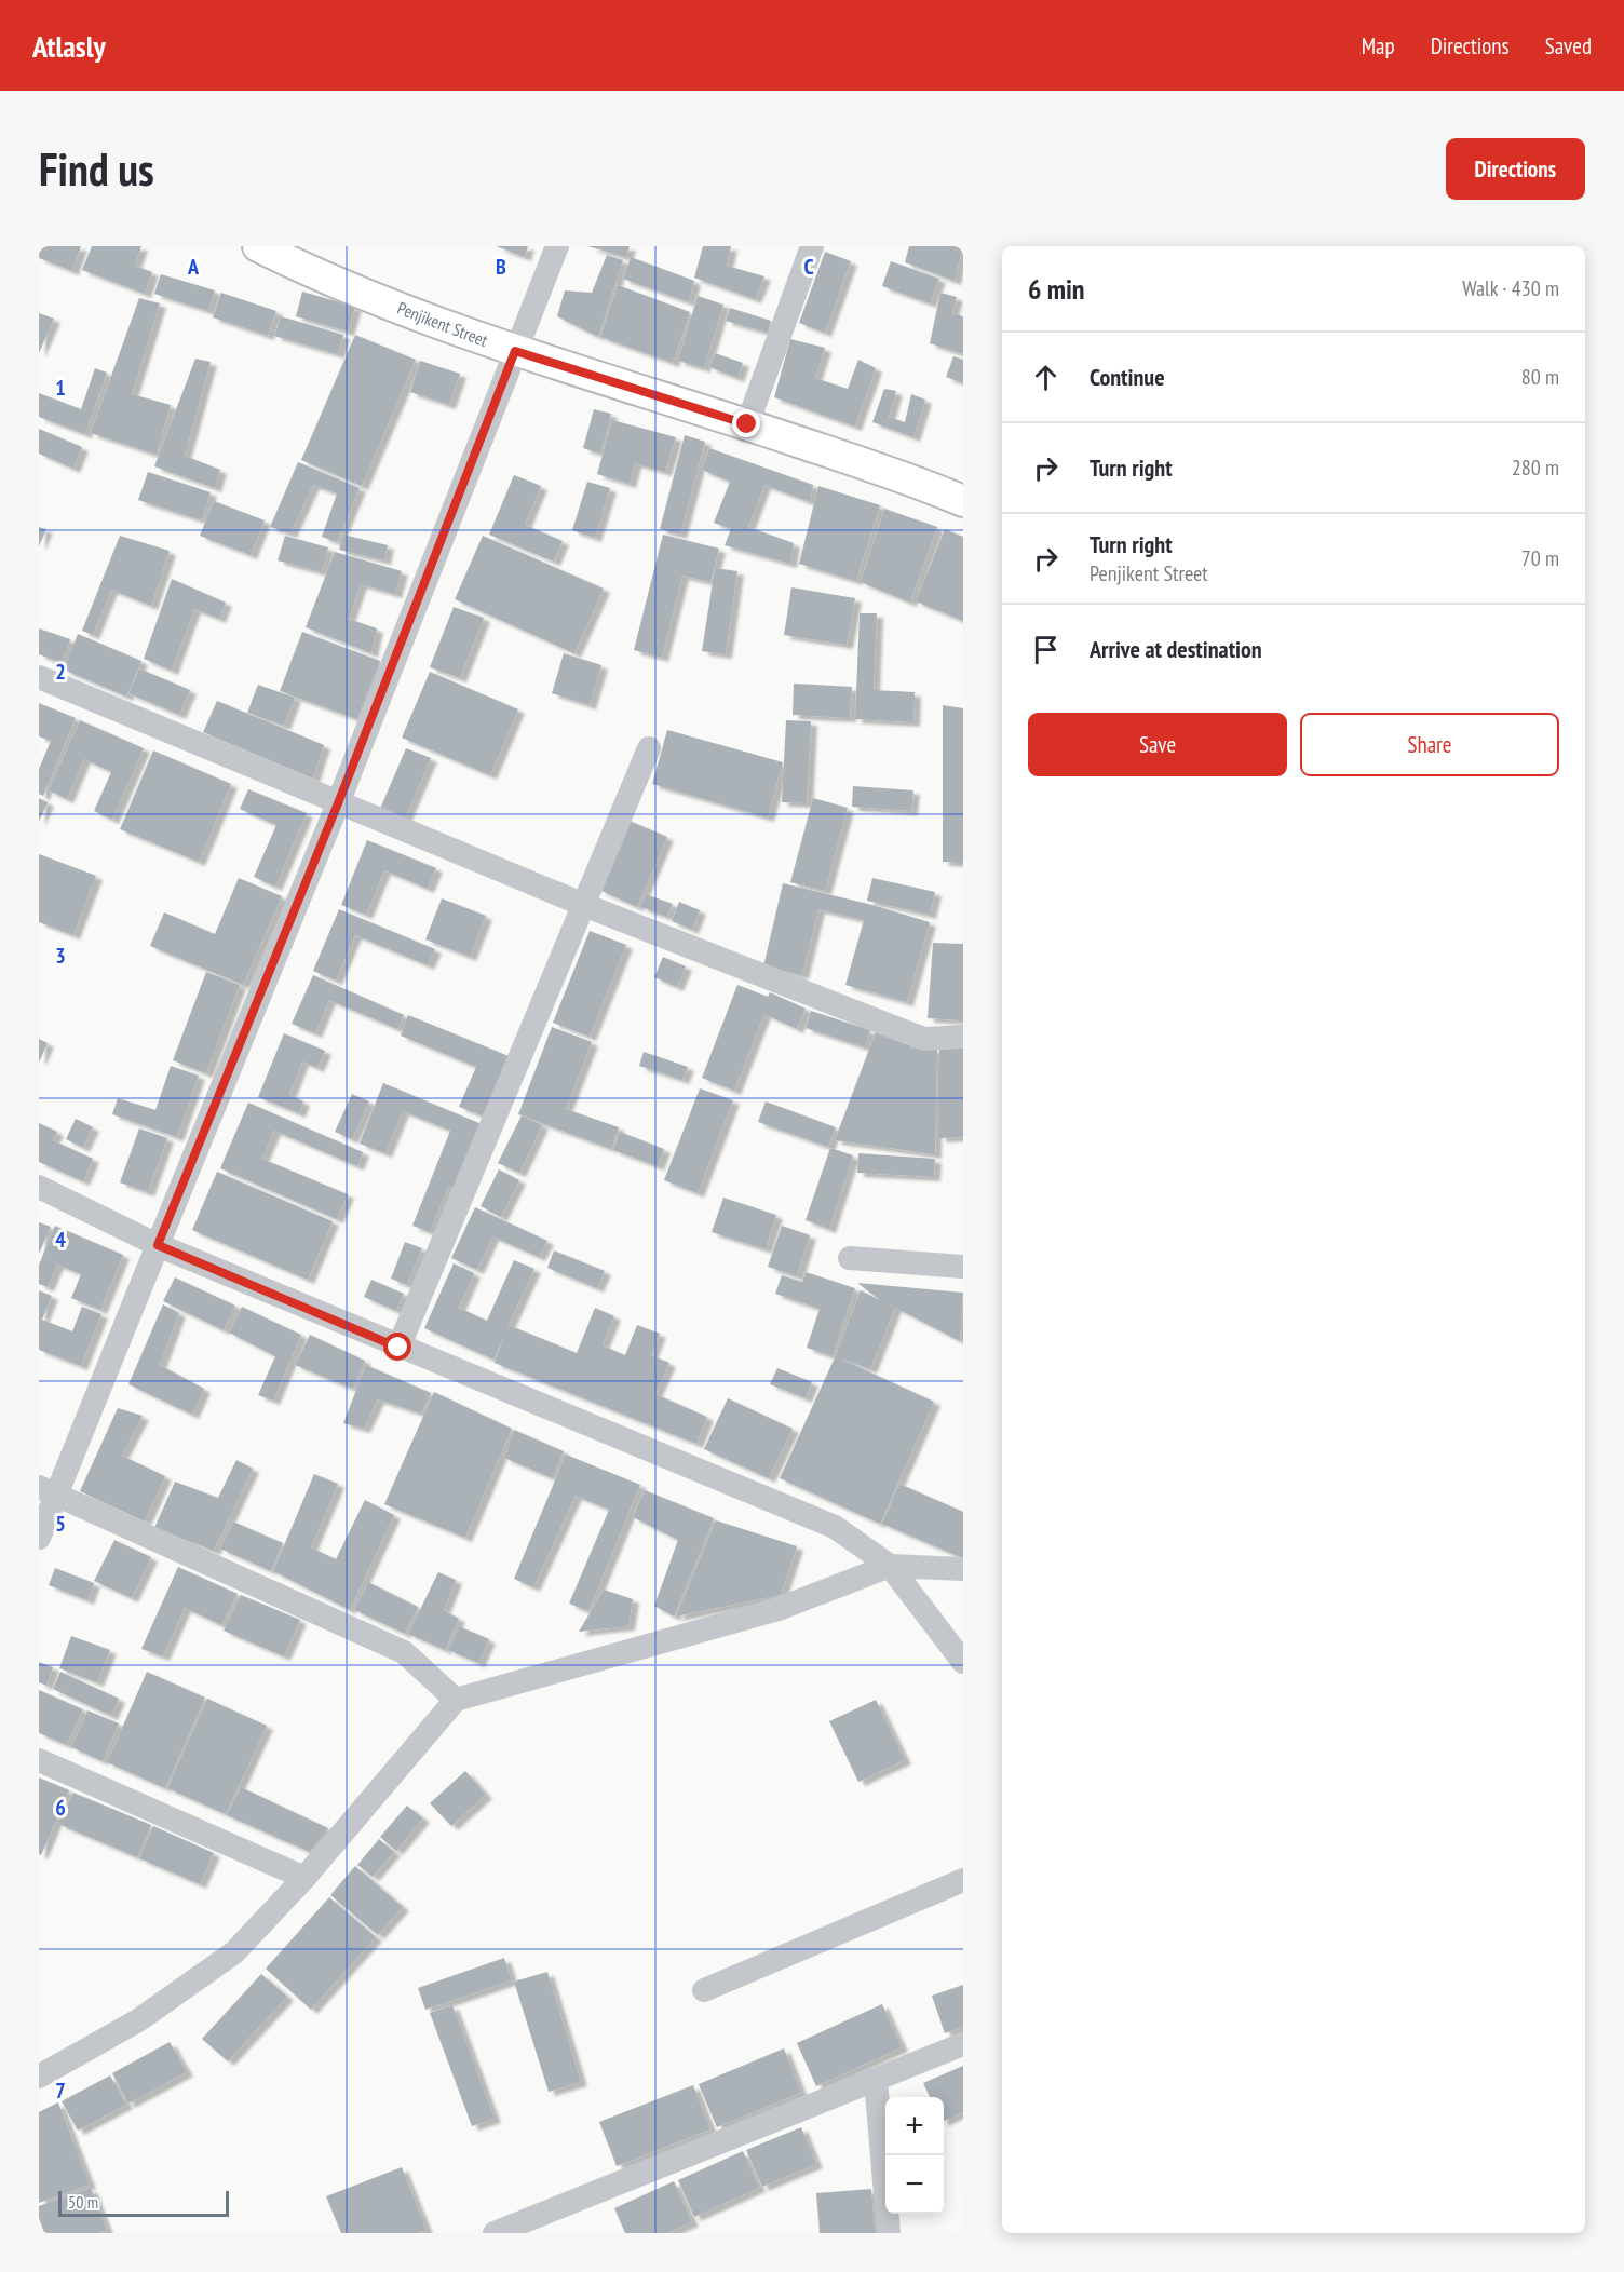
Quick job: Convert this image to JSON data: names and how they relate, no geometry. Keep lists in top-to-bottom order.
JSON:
{
  "streets": {
    "main road": ["Penjikent Street"]
  },
  "scale_bar": "50 m",
  "page": {
    "header": "Atlasly",
    "nav": ["Map", "Directions", "Saved"],
    "buttons": [
      "Directions",
      ["Save", "Share"]
    ],
    "title": "Find us",
    "heading": ["6 min", "Walk · 430 m"],
    "list": [
      ["Continue", "80 m"],
      ["Turn right", "280 m"],
      ["Turn right", "Penjikent Street", "70 m"],
      "Arrive at destination"
    ],
    "map_buttons": ["+", "−"],
    "scale": "50 m"
  },
  "grid": {
    "columns": ["A", "B", "C"],
    "rows": [
      "1",
      "2",
      "3",
      "4",
      "5",
      "6",
      "7"
    ]
  }
}
